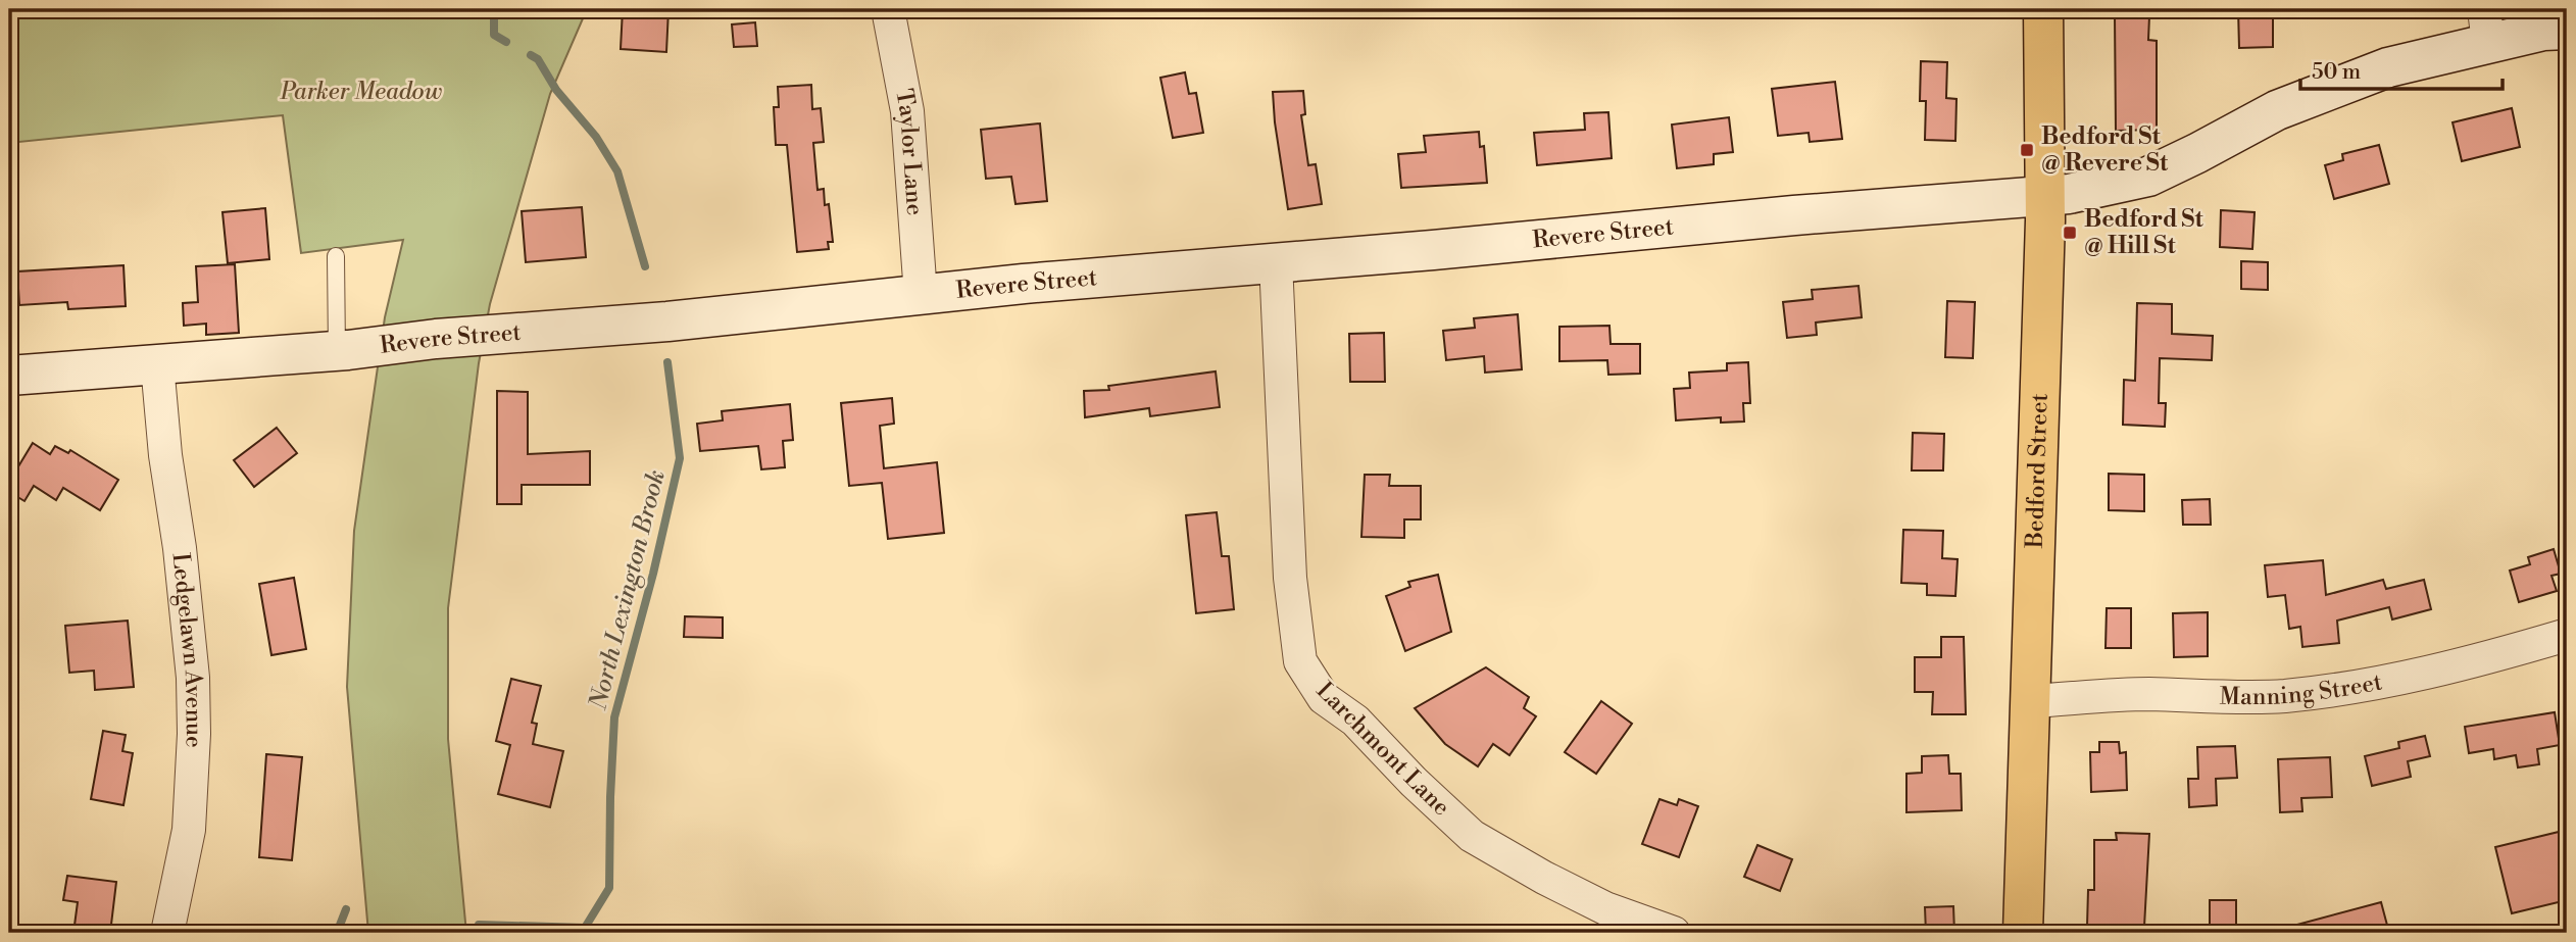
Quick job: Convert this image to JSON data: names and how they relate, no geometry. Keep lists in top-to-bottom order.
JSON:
{
  "streets": {
    "main road": ["Bedford Street"],
    "street": [
      "Taylor Lane",
      "Revere Street",
      "Ledgelawn Avenue",
      "Manning Street",
      "Larchmont Lane"
    ]
  },
  "crossings": [
    ["Taylor Lane", "Revere Street"],
    ["Revere Street", "Bedford Street"],
    ["Revere Street", "Ledgelawn Avenue"],
    ["Revere Street", "Larchmont Lane"],
    ["Bedford Street", "Manning Street"]
  ],
  "water": ["North Lexington Brook"],
  "parks": ["Parker Meadow"],
  "places": {
    "transit": ["Bedford St @ Revere St", "Bedford St @ Hill St"]
  },
  "scale_bar": "50 m"
}
